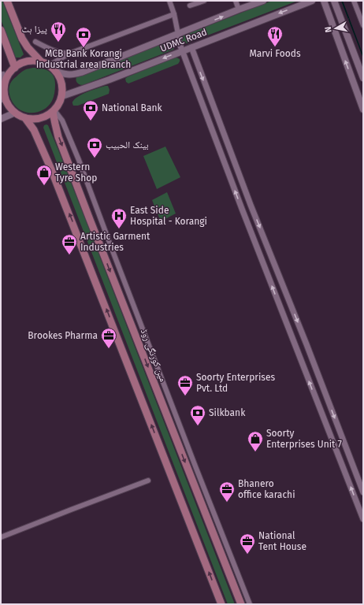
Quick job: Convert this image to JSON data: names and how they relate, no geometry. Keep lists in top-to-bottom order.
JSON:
{
  "streets": {
    "main road": ["UDMC Road", "مین کورنگی روڈ"]
  },
  "crossings": [
    ["UDMC Road", "مین کورنگی روڈ"]
  ],
  "places": {
    "restaurant": ["پیزا ہٹ", "Marvi Foods"],
    "bank": [
      "MCB Bank Korangi Industrial area Branch",
      "National Bank",
      "بينک الحبيب",
      "Silkbank"
    ],
    "shop": ["Western Tyre Shop", "Soorty Enterprises Unit 7"],
    "hospital": ["East Side Hospital - Korangi"],
    "office": [
      "Artistic Garment Industries",
      "Brookes Pharma",
      "Soorty Enterprises Pvt. Ltd",
      "Bhanero office karachi",
      "National Tent House"
    ]
  },
  "north": "left"
}
